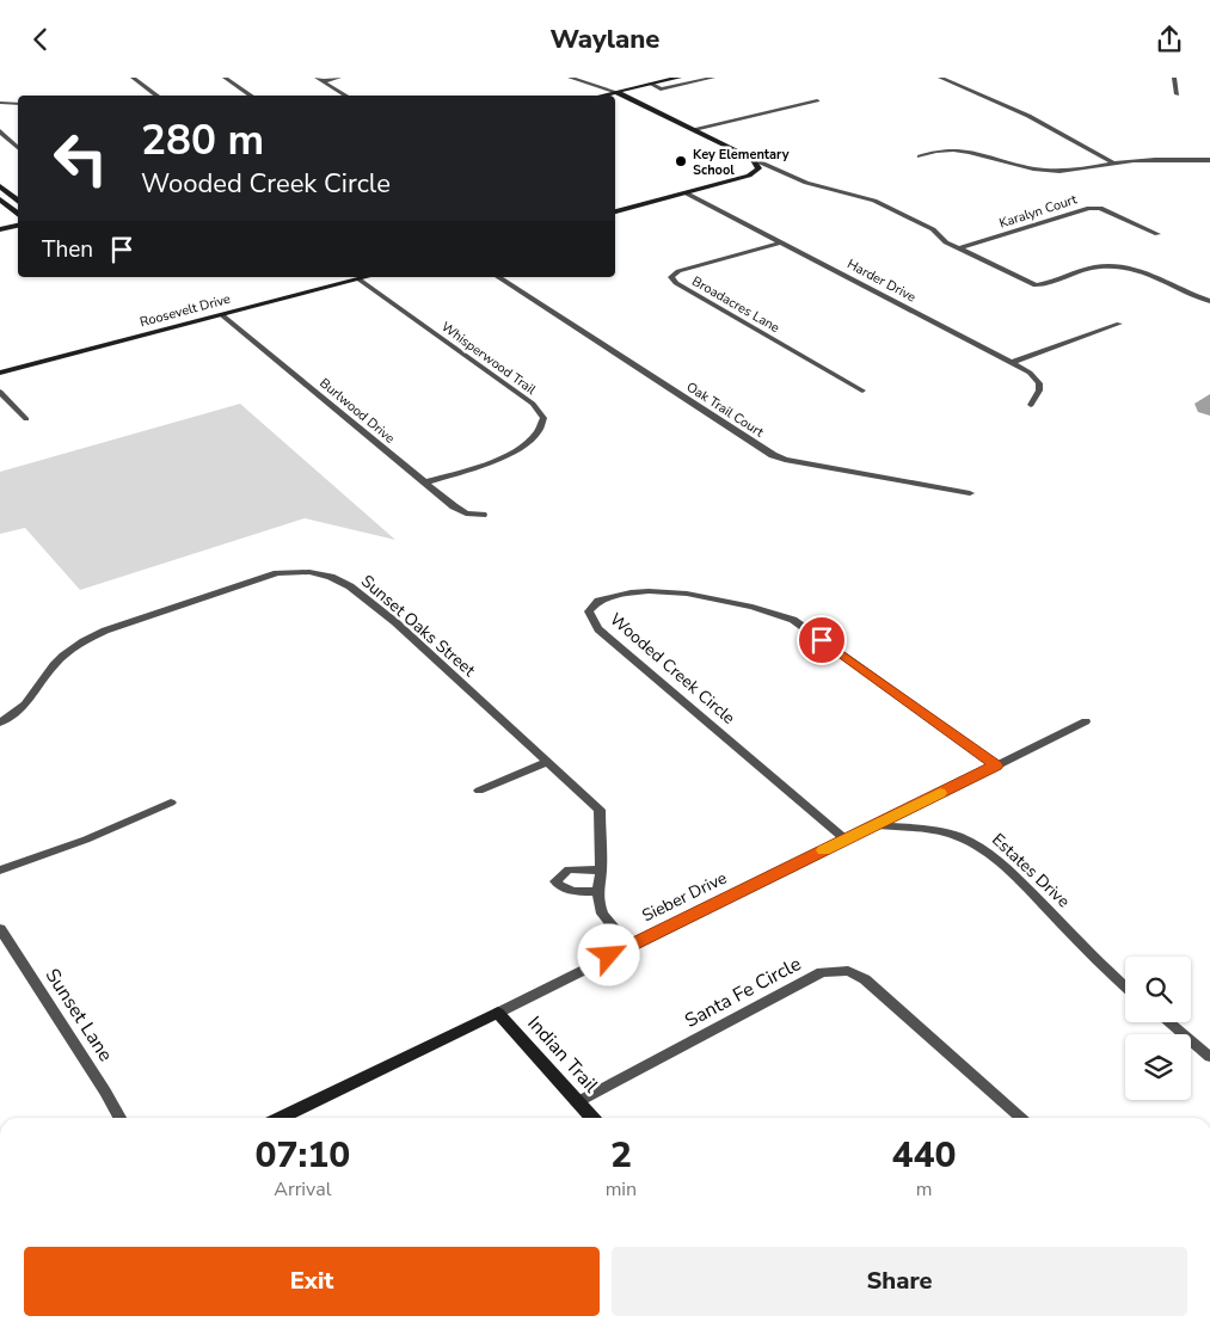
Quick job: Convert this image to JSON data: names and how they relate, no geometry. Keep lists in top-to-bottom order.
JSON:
{
  "streets": {
    "street": [
      "Karalyn Court",
      "Harder Drive",
      "Broadacres Lane",
      "Roosevelt Drive",
      "Whisperwood Trail",
      "Oak Trail Court",
      "Burlwood Drive",
      "Sunset Oaks Street",
      "Wooded Creek Circle",
      "Estates Drive",
      "Sieber Drive",
      "Santa Fe Circle",
      "Sunset Lane",
      "Indian Trail"
    ]
  },
  "crossings": [
    ["Harder Drive", "Broadacres Lane"],
    ["Roosevelt Drive", "Whisperwood Trail"],
    ["Roosevelt Drive", "Burlwood Drive"],
    ["Whisperwood Trail", "Burlwood Drive"],
    ["Sunset Oaks Street", "Sieber Drive"],
    ["Wooded Creek Circle", "Sieber Drive"],
    ["Estates Drive", "Sieber Drive"],
    ["Sieber Drive", "Indian Trail"],
    ["Santa Fe Circle", "Indian Trail"]
  ],
  "places": ["Key Elementary School"],
  "page": {
    "header": "Waylane",
    "turn": ["280 m", "Wooded Creek Circle"],
    "then": "Then",
    "eta": [
      "07:10",
      "Arrival",
      "2",
      "min",
      "440",
      "m"
    ],
    "buttons": ["Exit", "Share"]
  }
}
